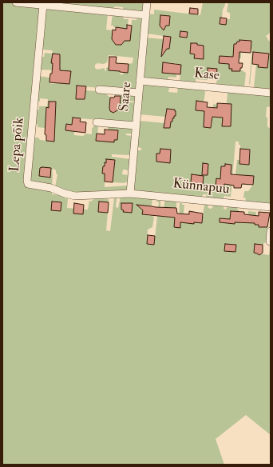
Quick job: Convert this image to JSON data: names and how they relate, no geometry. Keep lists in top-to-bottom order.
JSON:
{
  "streets": {
    "street": [
      "Kase",
      "Saare",
      "Lepa põik",
      "Künnapuu"
    ]
  },
  "crossings": [
    ["Kase", "Saare"],
    ["Saare", "Lepa põik"],
    ["Saare", "Künnapuu"],
    ["Lepa põik", "Künnapuu"]
  ]
}
